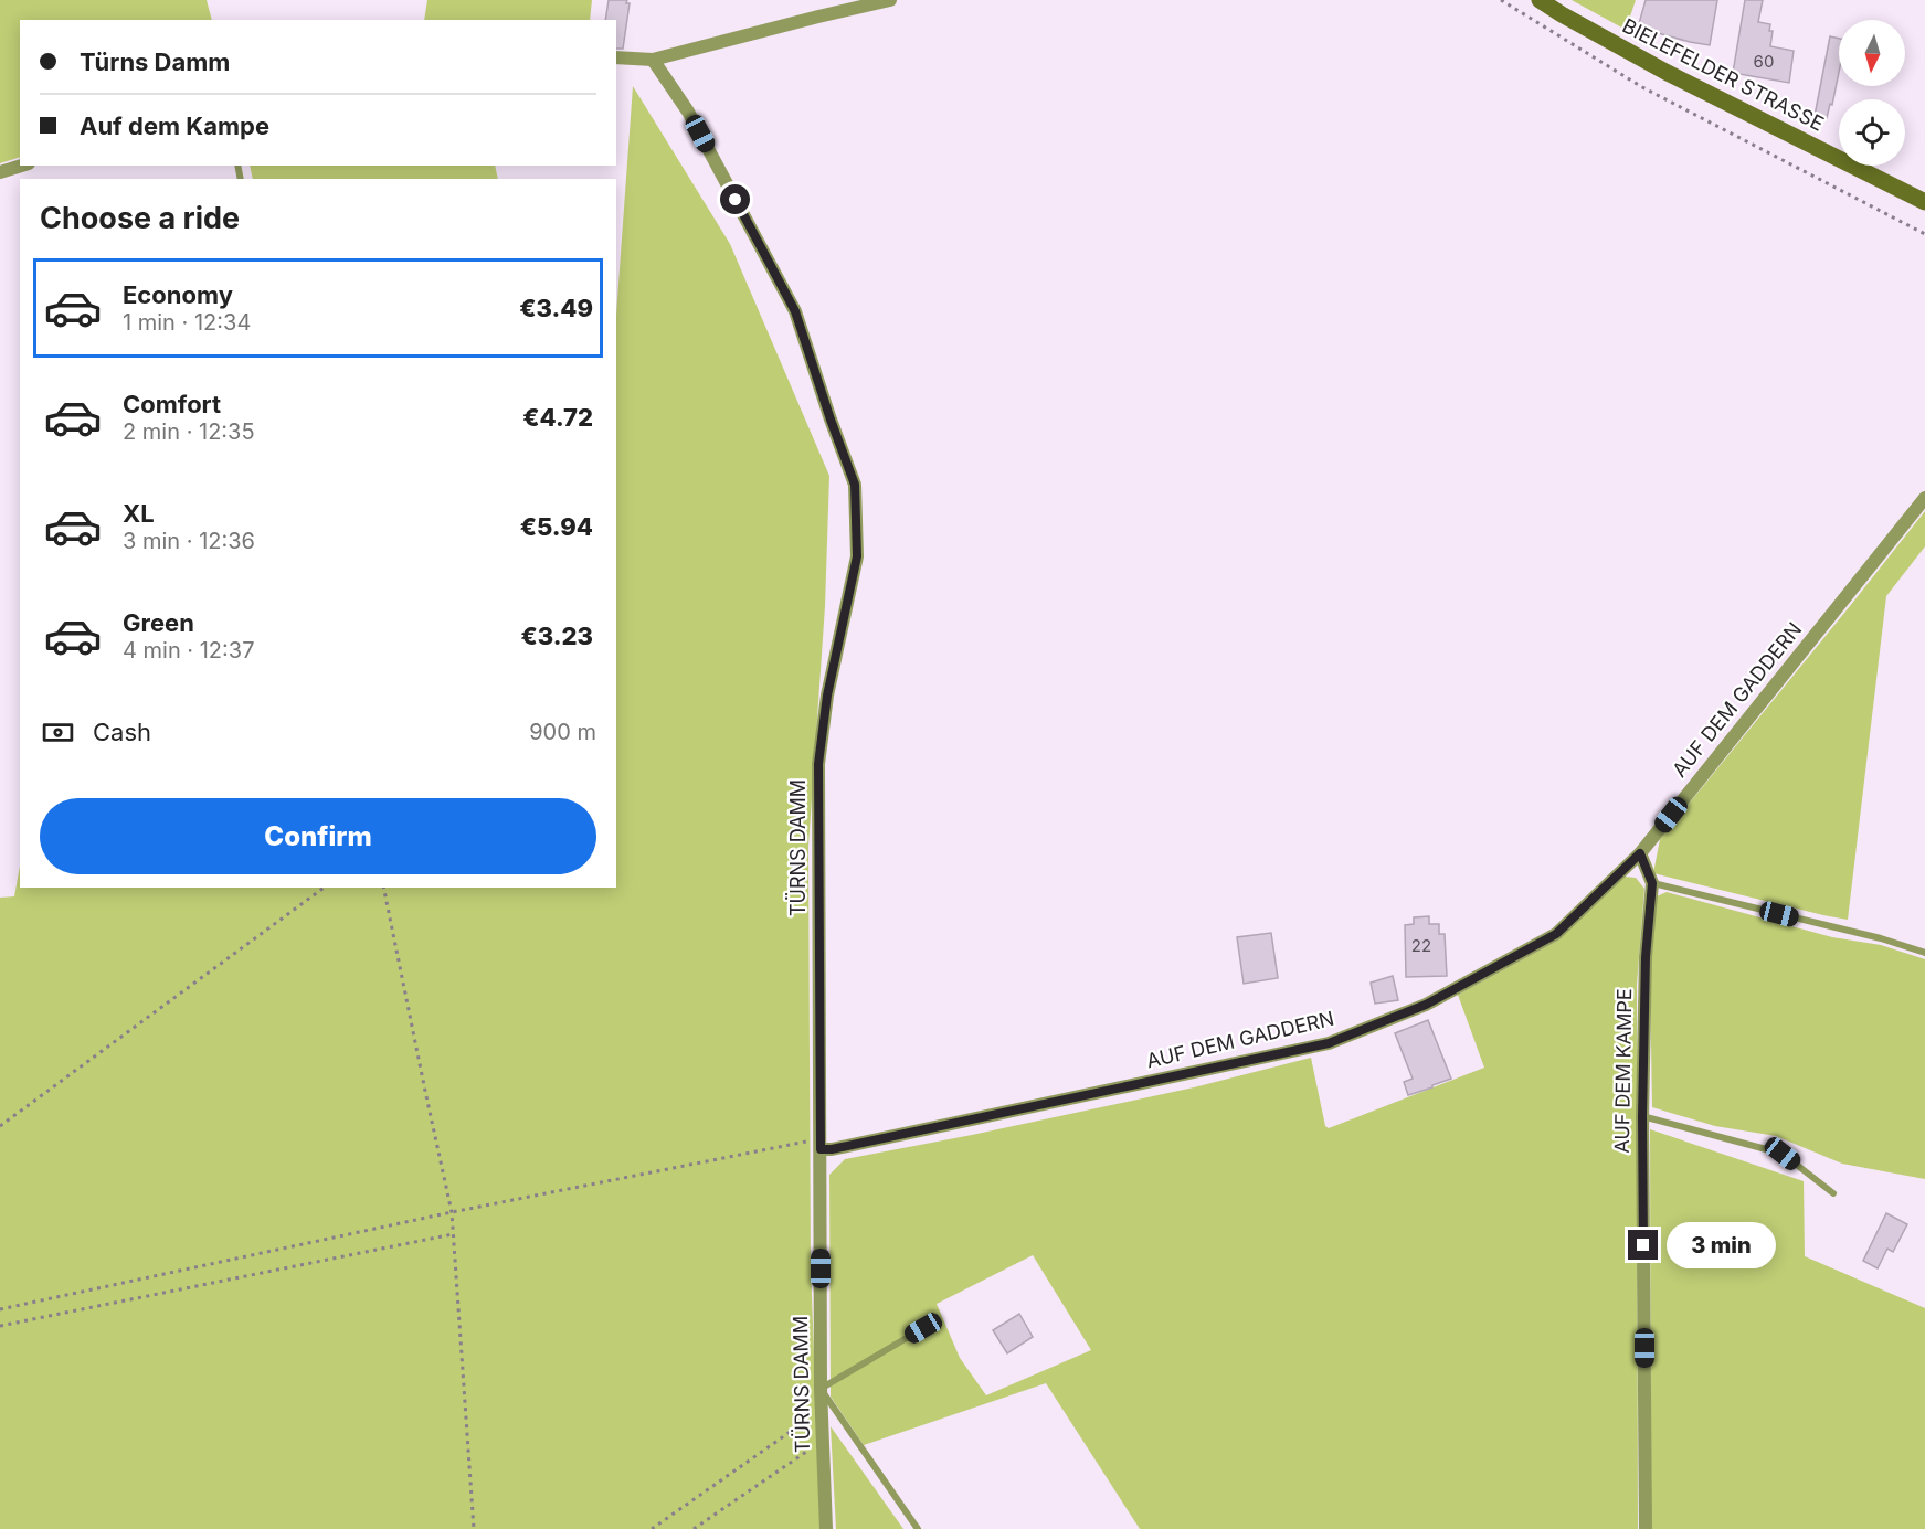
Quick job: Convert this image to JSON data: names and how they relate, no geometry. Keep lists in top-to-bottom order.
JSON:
{
  "streets": {
    "main road": ["BIELEFELDER STRASSE"],
    "street": ["AUF DEM GADDERN", "TÜRNS DAMM", "AUF DEM KAMPE"]
  },
  "crossings": [
    ["AUF DEM GADDERN", "TÜRNS DAMM"],
    ["AUF DEM GADDERN", "AUF DEM KAMPE"]
  ],
  "house_numbers": ["60", "22"],
  "north": "bottom",
  "page": {
    "banner": ["Türns Damm", "Auf dem Kampe"],
    "heading": "Choose a ride",
    "list": [
      {
        "name": "Economy",
        "note": "1 min · 12:34",
        "value": "€3.49"
      },
      {
        "name": "Comfort",
        "note": "2 min · 12:35",
        "value": "€4.72"
      },
      {
        "name": "XL",
        "note": "3 min · 12:36",
        "value": "€5.94"
      },
      {
        "name": "Green",
        "note": "4 min · 12:37",
        "value": "€3.23"
      }
    ],
    "pay": ["Cash", "900 m"],
    "buttons": "Confirm",
    "bubble": "3 min"
  }
}
